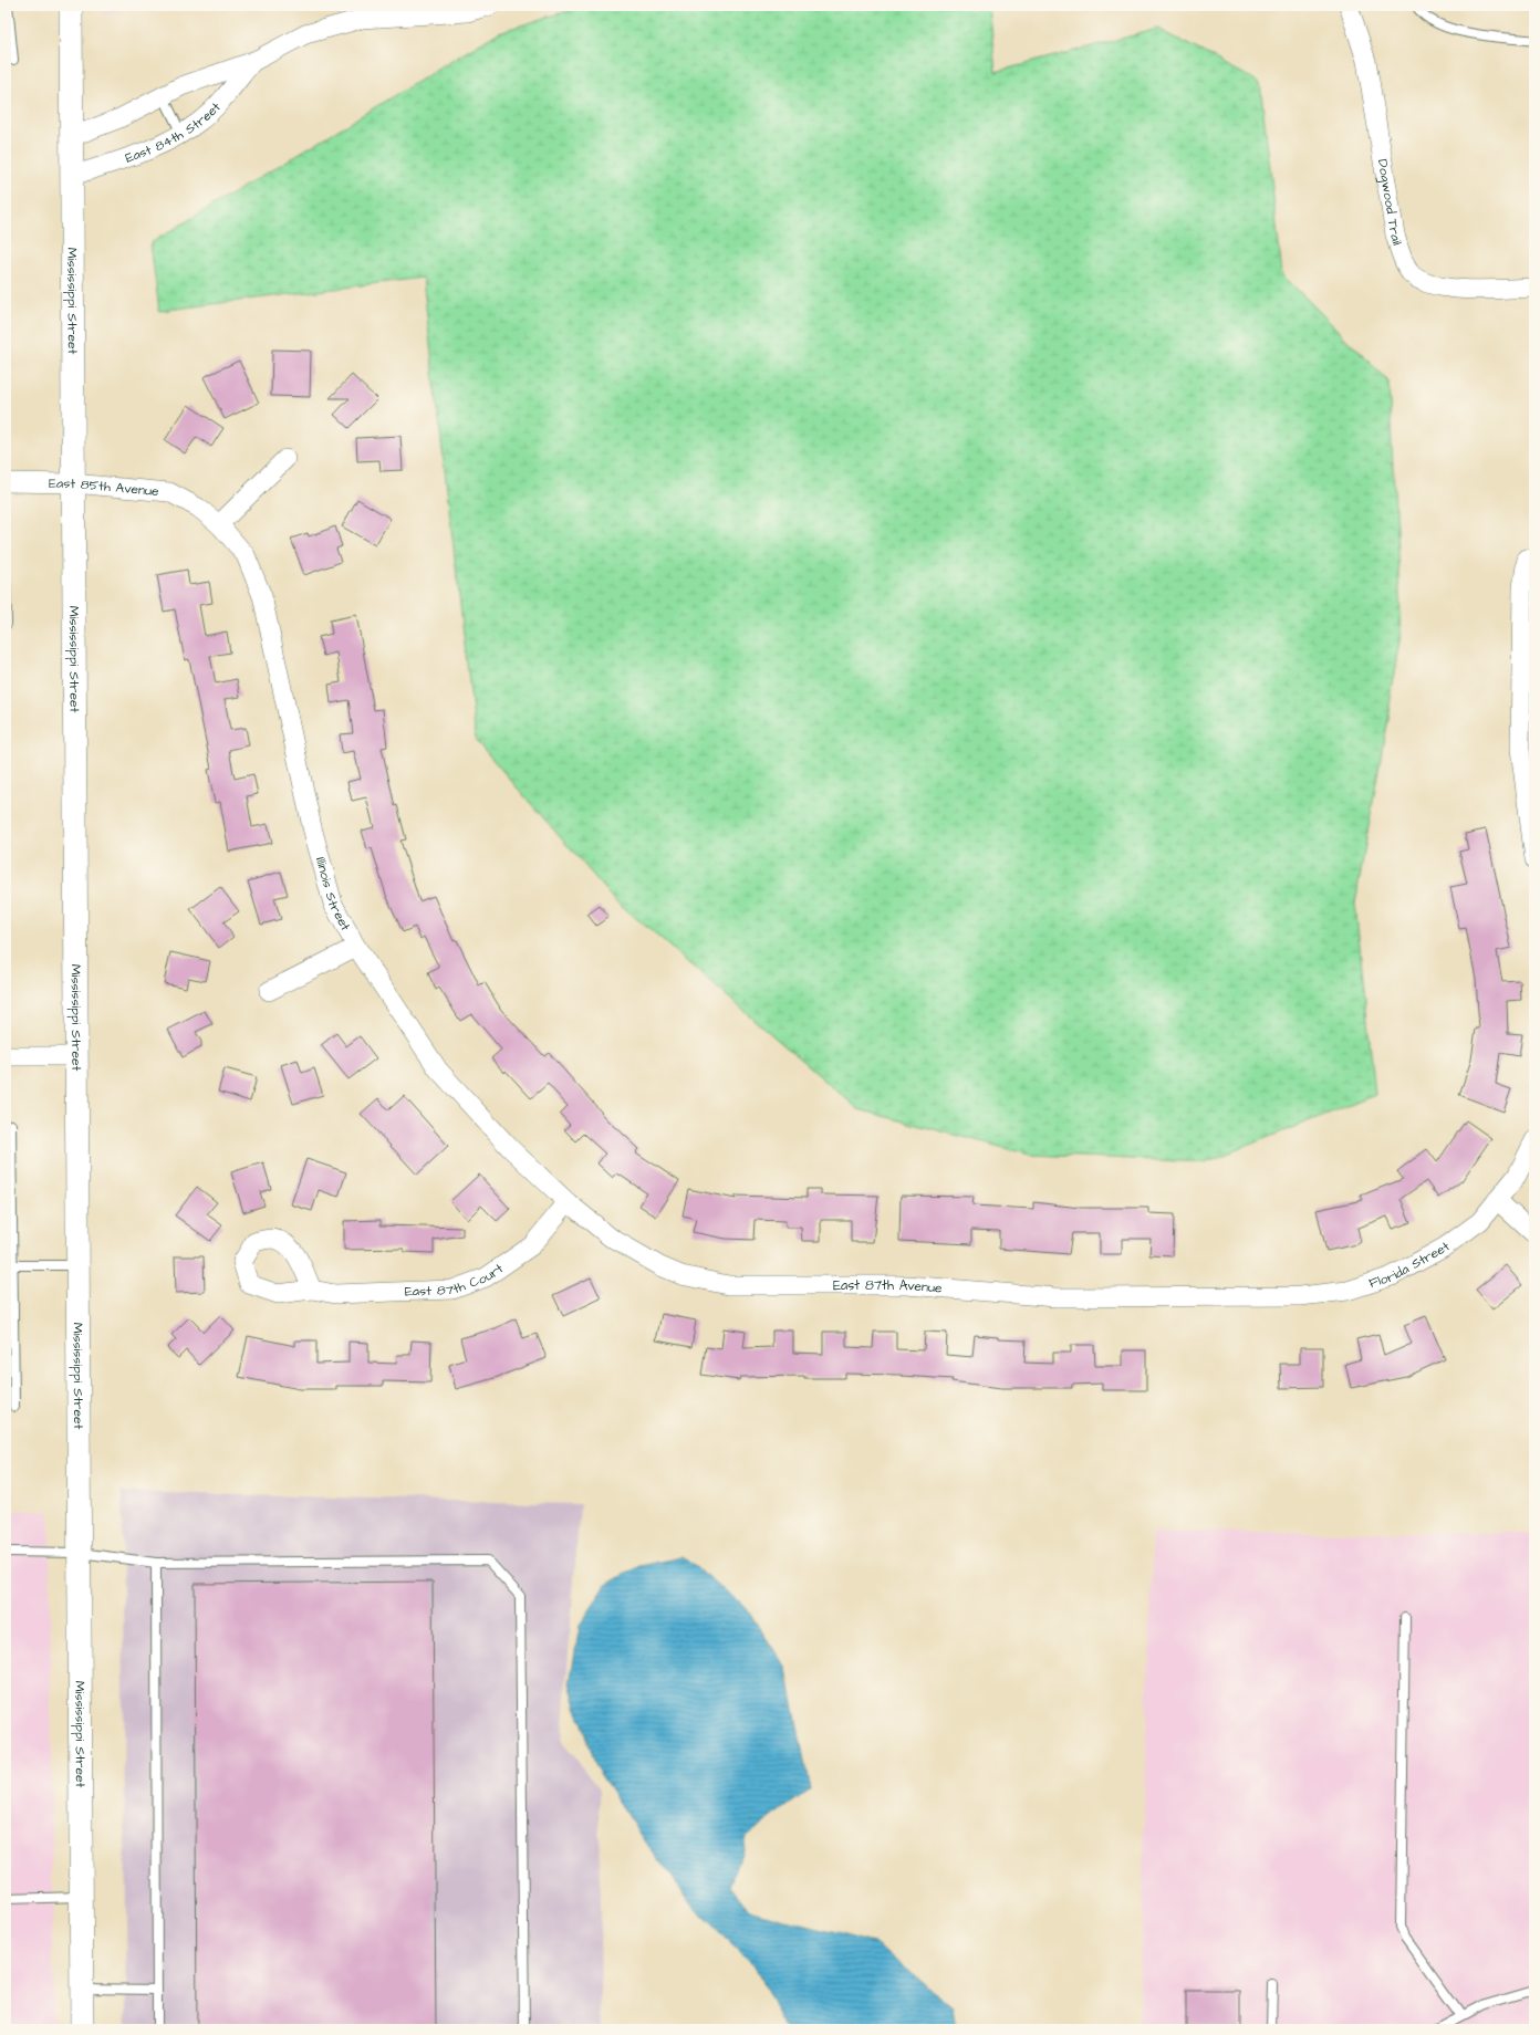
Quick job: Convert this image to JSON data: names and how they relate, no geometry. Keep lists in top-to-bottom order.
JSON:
{
  "streets": {
    "street": [
      "East 84th Street",
      "Dogwood Trail",
      "Mississippi Street",
      "East 85th Avenue",
      "Illinois Street",
      "Florida Street",
      "East 87th Court",
      "East 87th Avenue"
    ]
  },
  "crossings": [
    ["East 84th Street", "Mississippi Street"],
    ["Mississippi Street", "East 85th Avenue"],
    ["East 85th Avenue", "Illinois Street"],
    ["Illinois Street", "East 87th Court"],
    ["Illinois Street", "East 87th Avenue"],
    ["Florida Street", "East 87th Avenue"],
    ["East 87th Court", "East 87th Avenue"]
  ]
}
